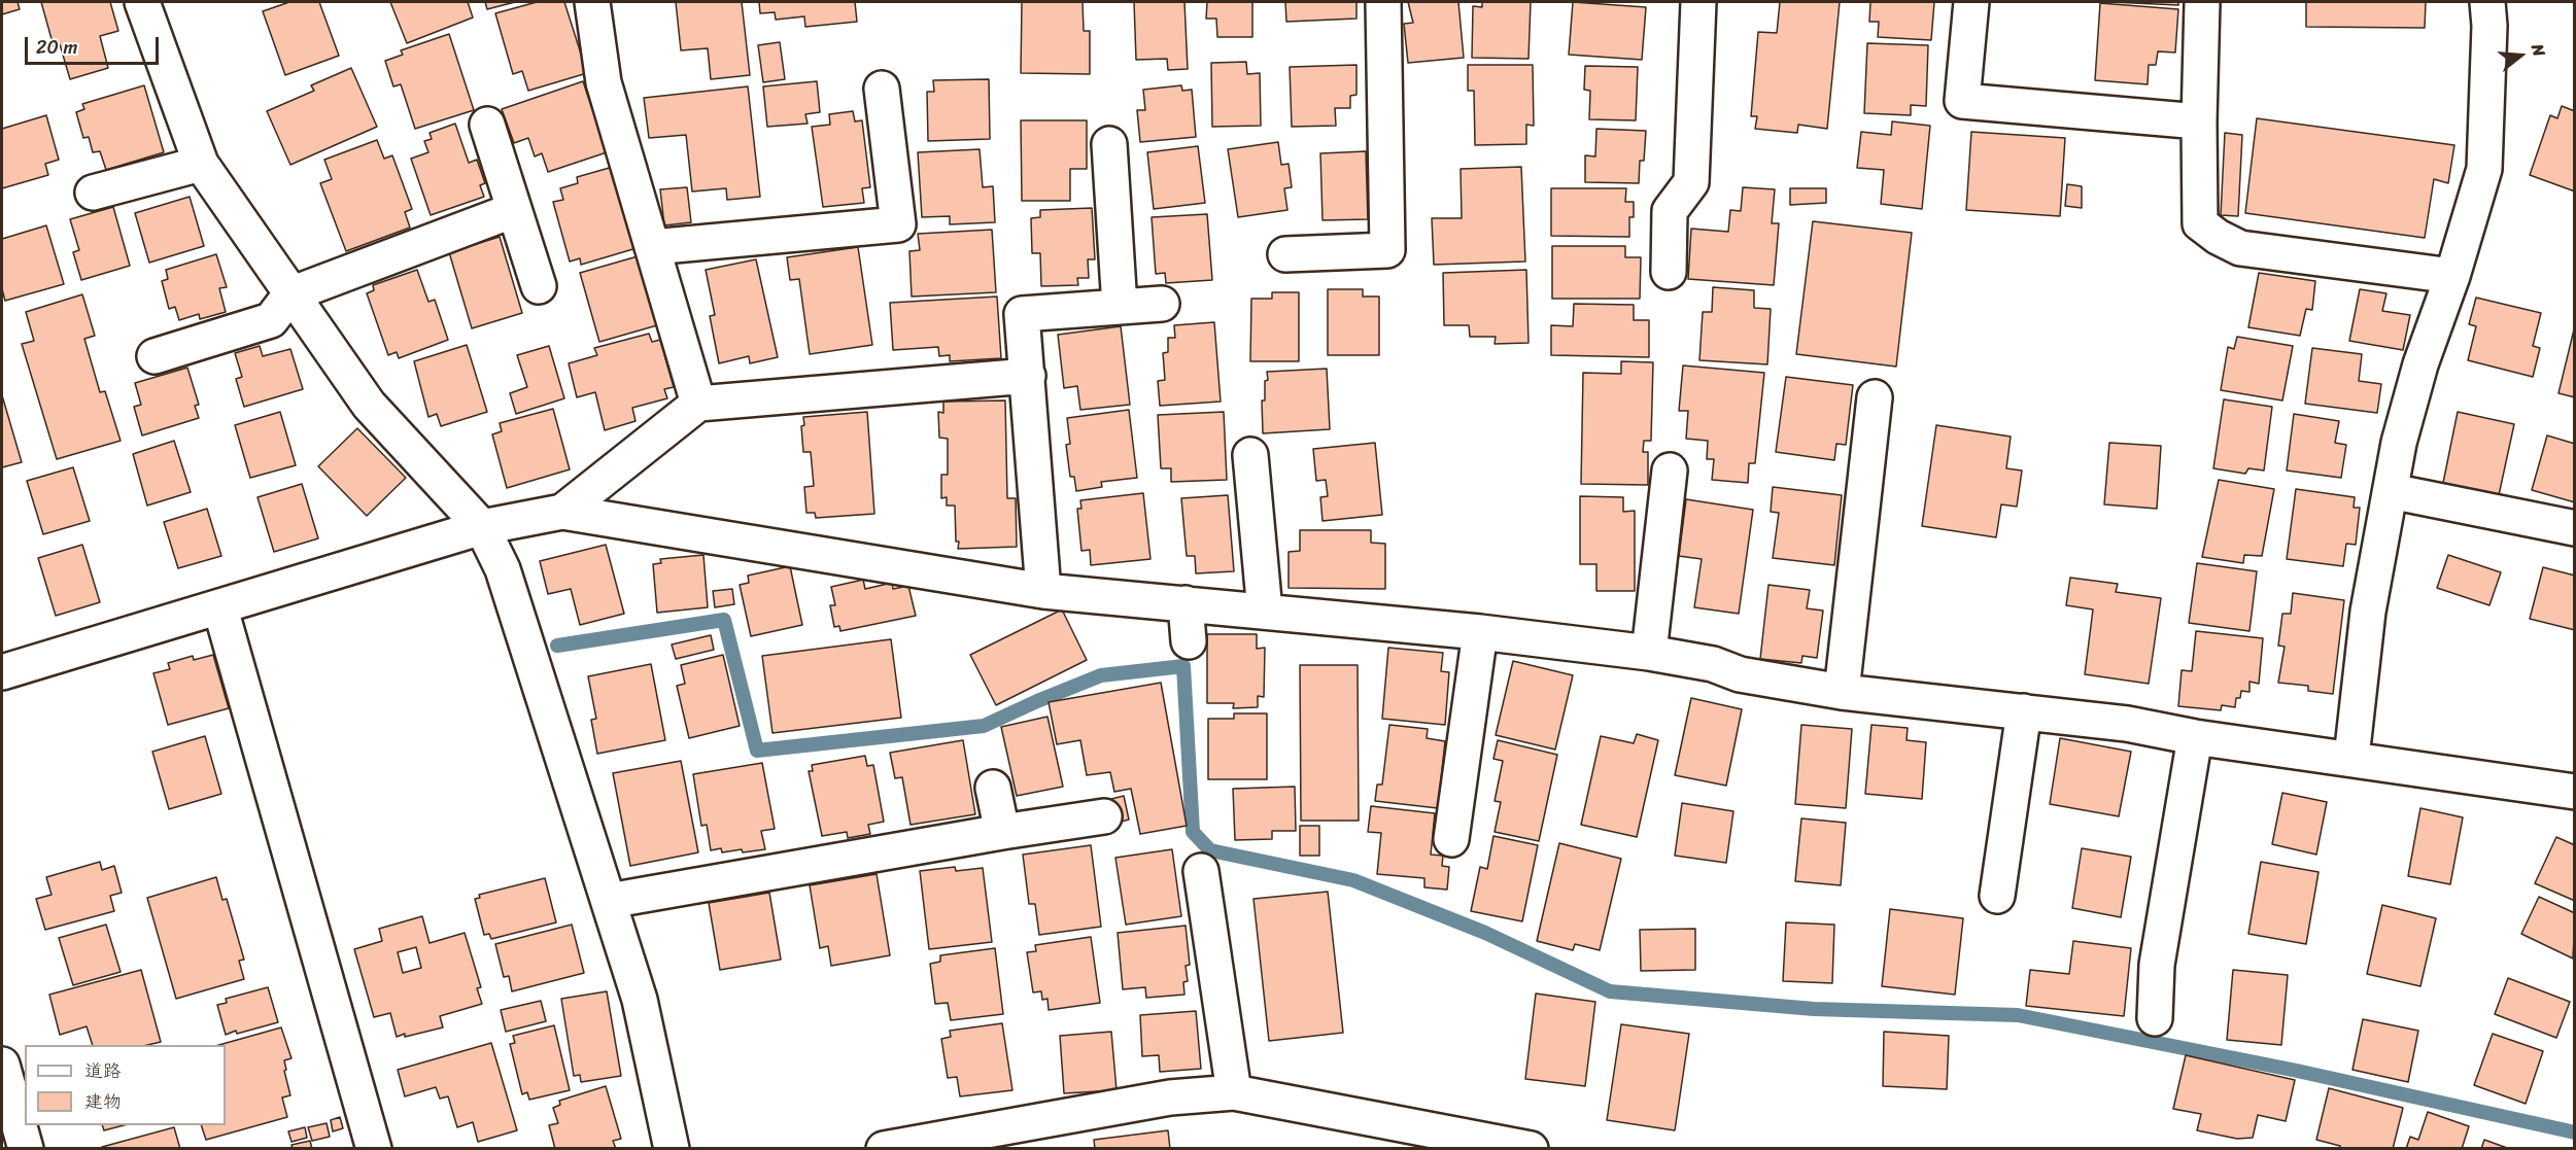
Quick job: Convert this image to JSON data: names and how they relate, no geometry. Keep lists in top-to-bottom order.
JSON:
{
  "legend": ["道路", "建物"],
  "scale_bar": "20 m",
  "north": "right"
}
